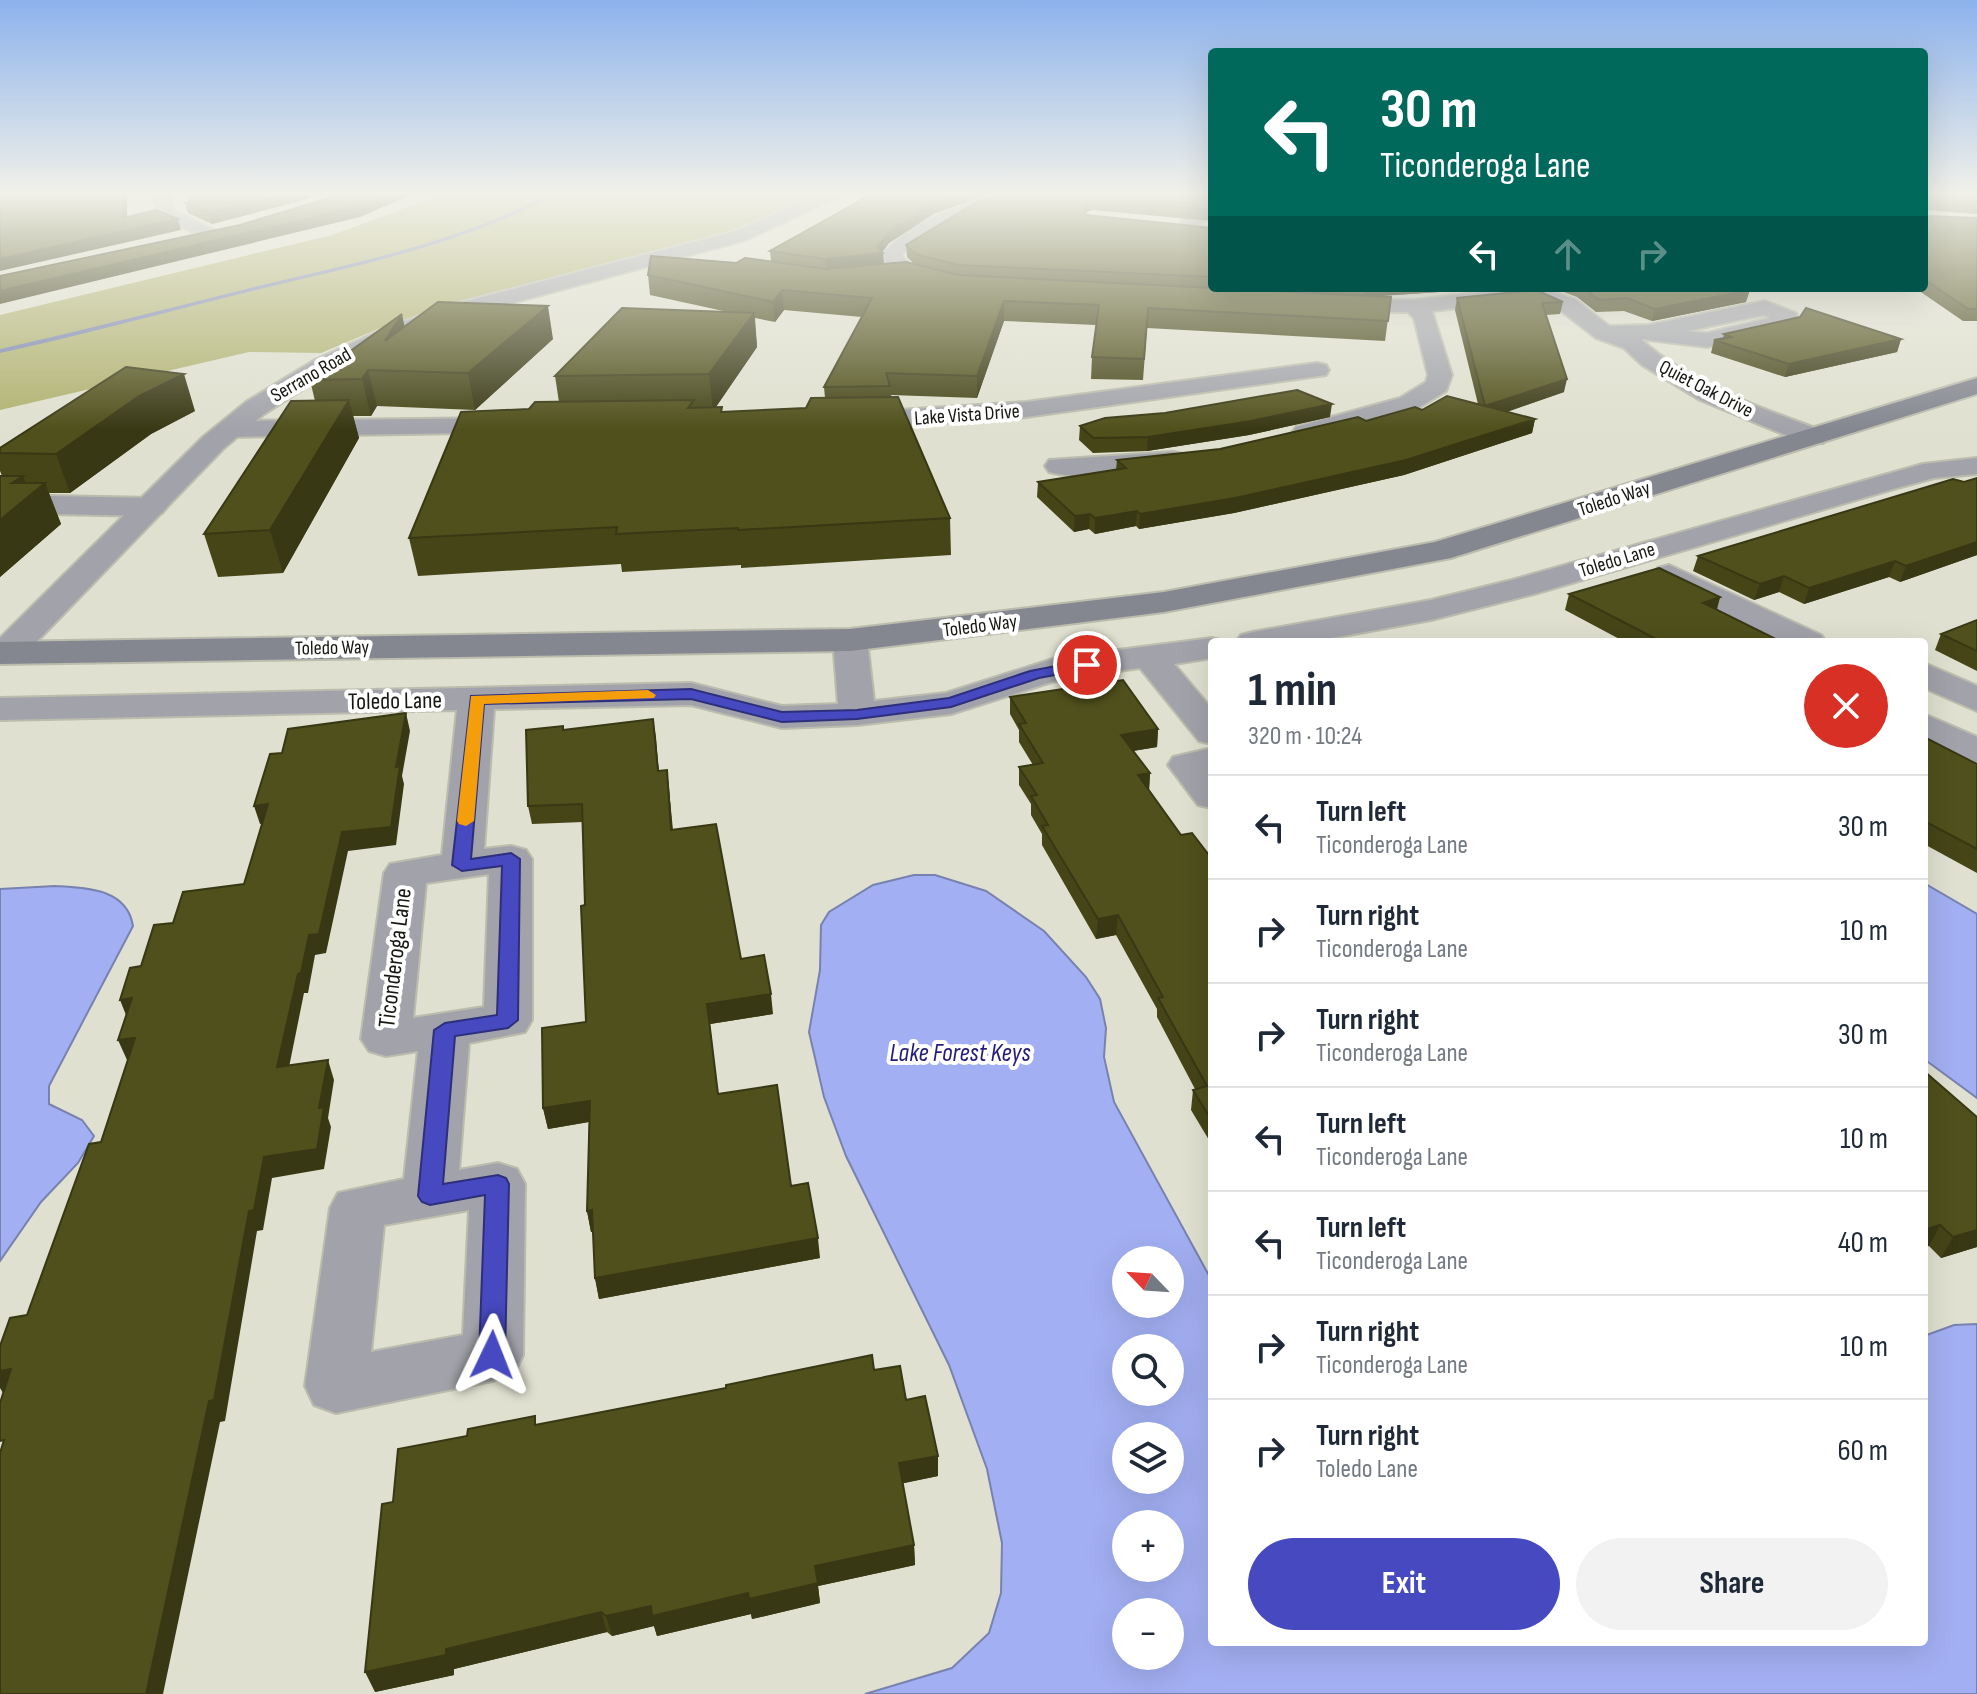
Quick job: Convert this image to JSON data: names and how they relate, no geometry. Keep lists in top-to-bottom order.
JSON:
{
  "streets": {
    "main road": ["Toledo Way"],
    "street": [
      "Serrano Road",
      "Quiet Oak Drive",
      "Lake Vista Drive",
      "Toledo Lane",
      "Ticonderoga Lane"
    ]
  },
  "crossings": [
    ["Serrano Road", "Toledo Way"],
    ["Quiet Oak Drive", "Toledo Way"]
  ],
  "water": ["Lake Forest Keys"],
  "north": "top left",
  "page": {
    "turn": ["30 m", "Ticonderoga Lane"],
    "heading": ["1 min", "320 m · 10:24"],
    "list": [
      {
        "name": "Turn left",
        "note": "Ticonderoga Lane",
        "value": "30 m"
      },
      {
        "name": "Turn right",
        "note": "Ticonderoga Lane",
        "value": "10 m"
      },
      {
        "name": "Turn right",
        "note": "Ticonderoga Lane",
        "value": "30 m"
      },
      {
        "name": "Turn left",
        "note": "Ticonderoga Lane",
        "value": "10 m"
      },
      {
        "name": "Turn left",
        "note": "Ticonderoga Lane",
        "value": "40 m"
      },
      {
        "name": "Turn right",
        "note": "Ticonderoga Lane",
        "value": "10 m"
      },
      {
        "name": "Turn right",
        "note": "Toledo Lane",
        "value": "60 m"
      }
    ],
    "map_buttons": ["+", "−"],
    "buttons": ["Exit", "Share"]
  }
}
